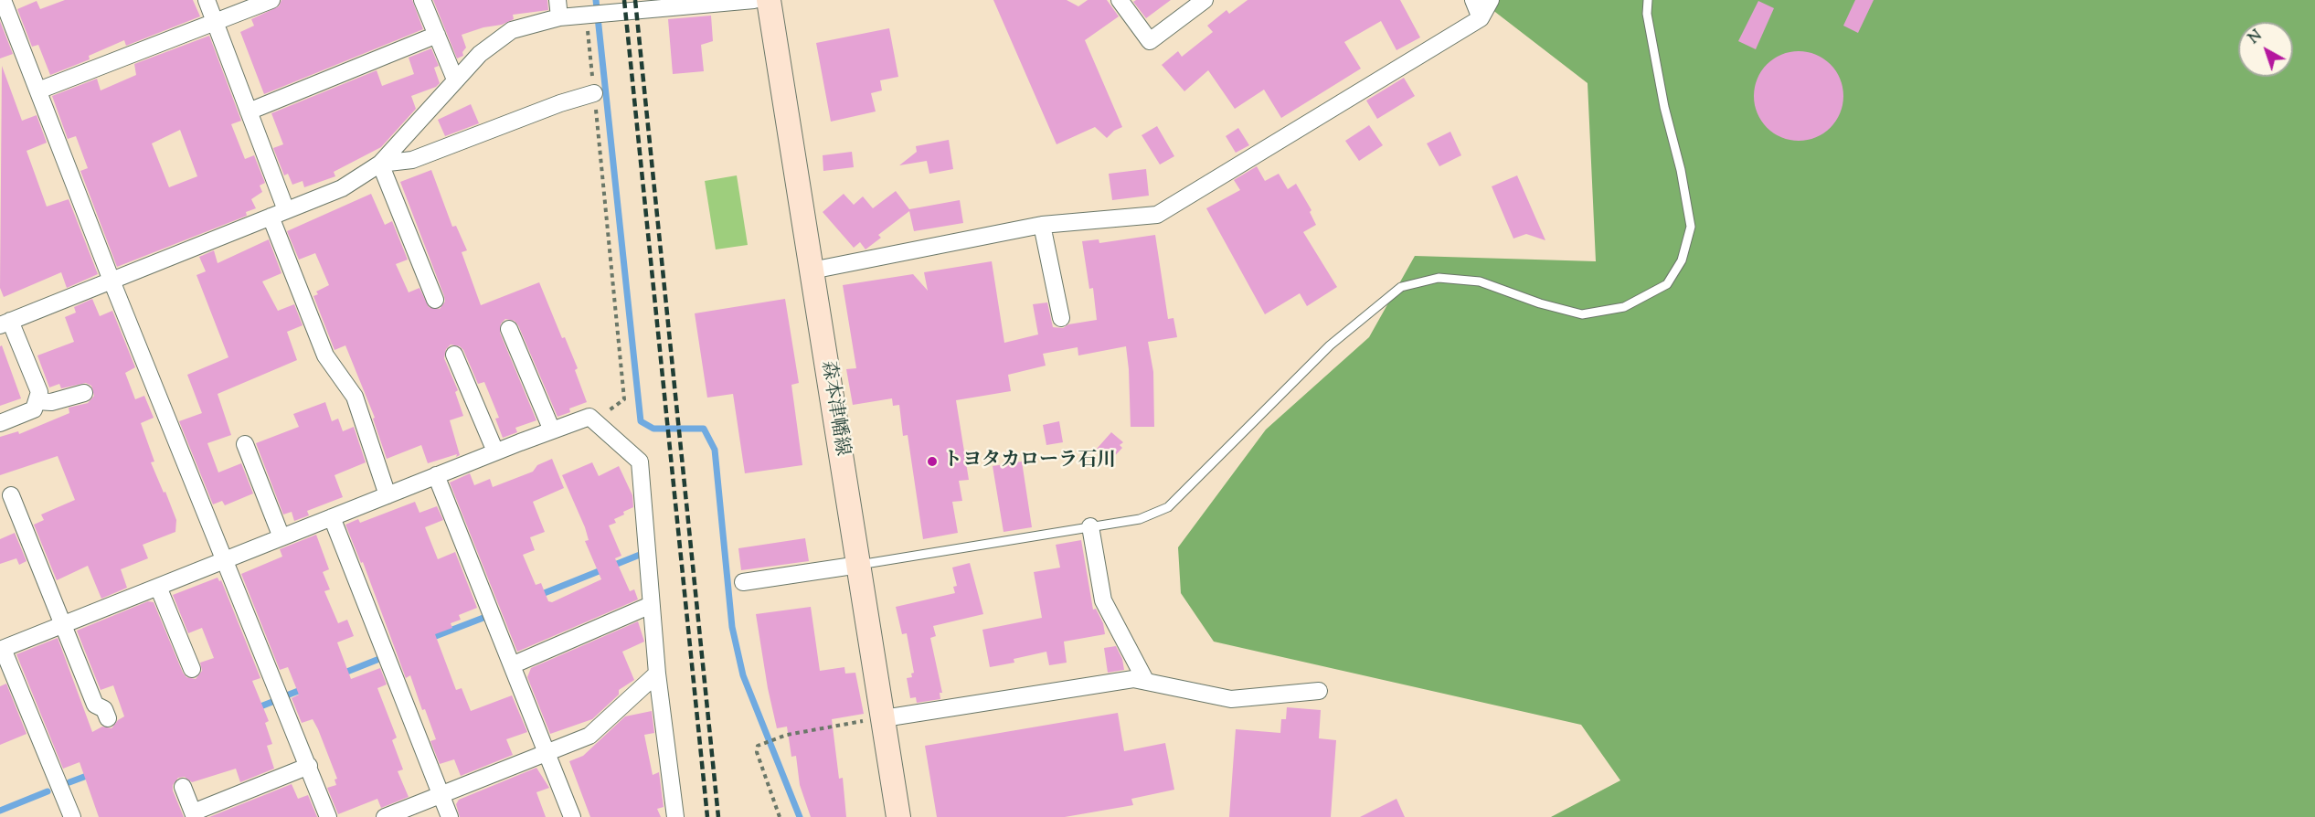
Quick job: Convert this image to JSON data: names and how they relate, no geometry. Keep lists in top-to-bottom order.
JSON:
{
  "streets": {
    "main road": ["森本津幡線"]
  },
  "places": ["トヨタカローラ石川"],
  "north": "top left"
}
